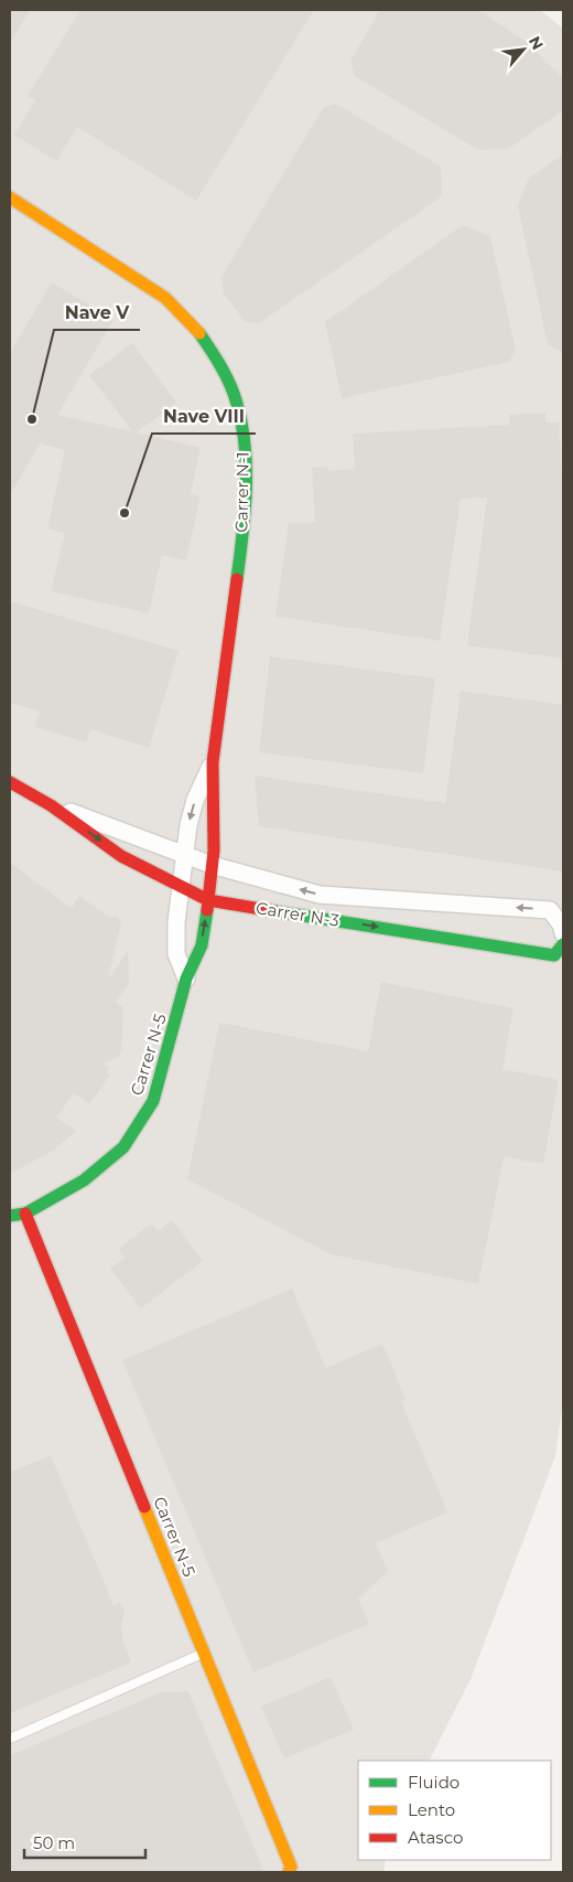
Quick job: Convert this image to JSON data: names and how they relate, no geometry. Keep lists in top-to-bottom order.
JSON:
{
  "streets": {
    "street": ["Carrer N-1", "Carrer N-3", "Carrer N-5"]
  },
  "crossings": [
    ["Carrer N-1", "Carrer N-3"],
    ["Carrer N-1", "Carrer N-5"]
  ],
  "places": ["Nave V", "Nave VIII"],
  "legend": ["Fluido", "Lento", "Atasco"],
  "scale_bar": "50 m",
  "north": "top right"
}
